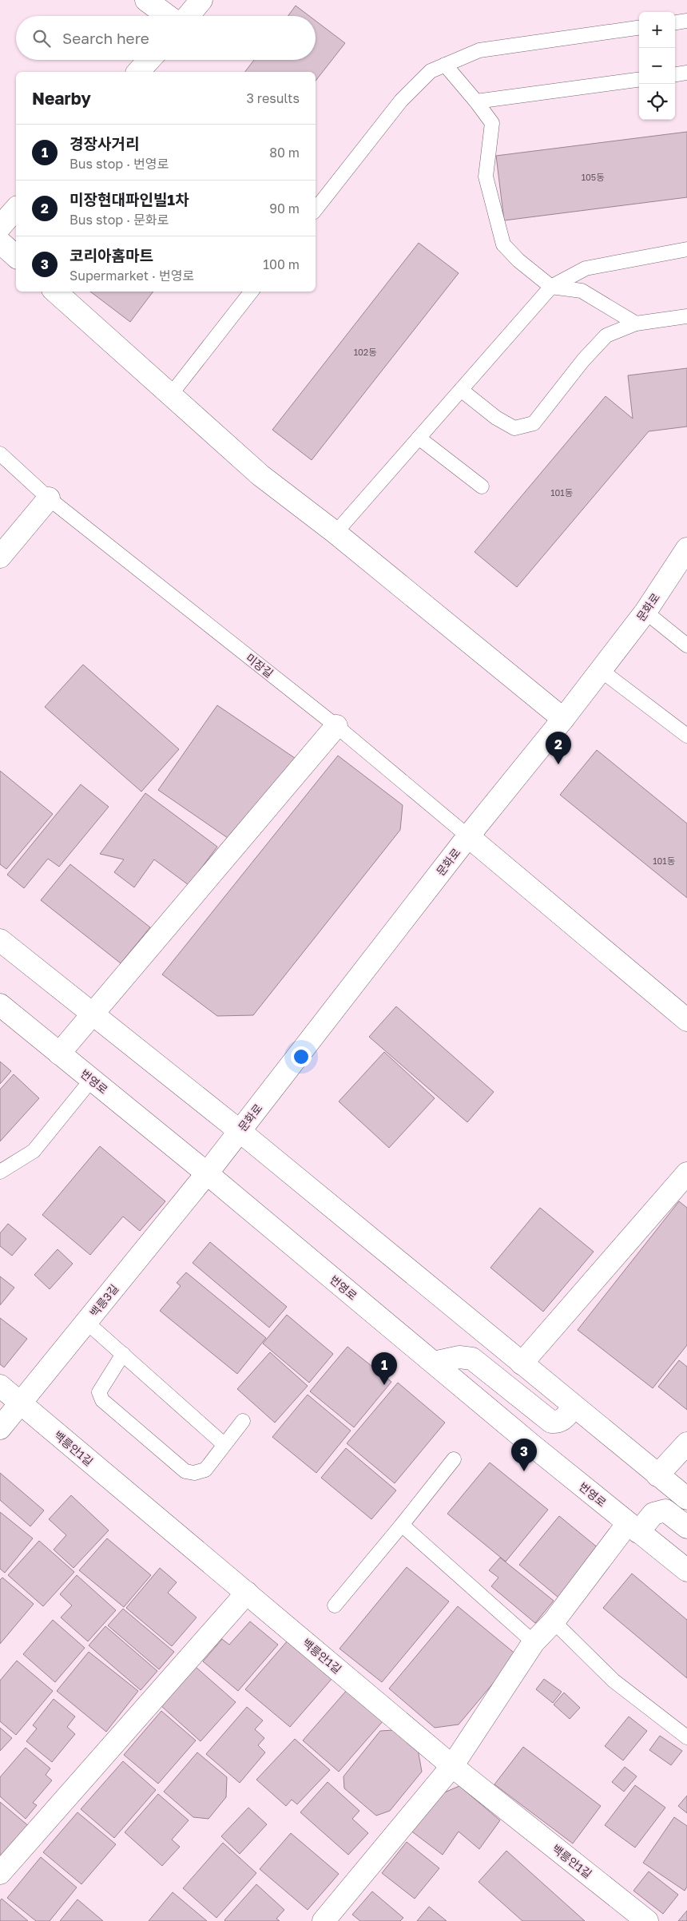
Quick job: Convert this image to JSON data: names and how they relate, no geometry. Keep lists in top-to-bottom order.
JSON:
{
  "streets": {
    "street": [
      "문화로",
      "번영로",
      "백릉3길",
      "백릉안1길"
    ],
    "lane": ["미장길"]
  },
  "crossings": [
    ["문화로", "미장길"],
    ["문화로", "번영로"],
    ["문화로", "백릉3길"],
    ["번영로", "백릉3길"],
    ["백릉3길", "백릉안1길"]
  ],
  "house_numbers": [
    "105동",
    "102동",
    "101동",
    "101동"
  ],
  "page": {
    "map_buttons": ["+", "−"],
    "search": "Search here",
    "heading": ["Nearby", "3 results"],
    "list": [
      {
        "mark": "1",
        "name": "경장사거리",
        "note": "Bus stop · 번영로",
        "value": "80 m"
      },
      {
        "mark": "2",
        "name": "미장현대파인빌1차",
        "note": "Bus stop · 문화로",
        "value": "90 m"
      },
      {
        "mark": "3",
        "name": "코리아홈마트",
        "note": "Supermarket · 번영로",
        "value": "100 m"
      }
    ],
    "pins": ["2", "1", "3"]
  }
}
